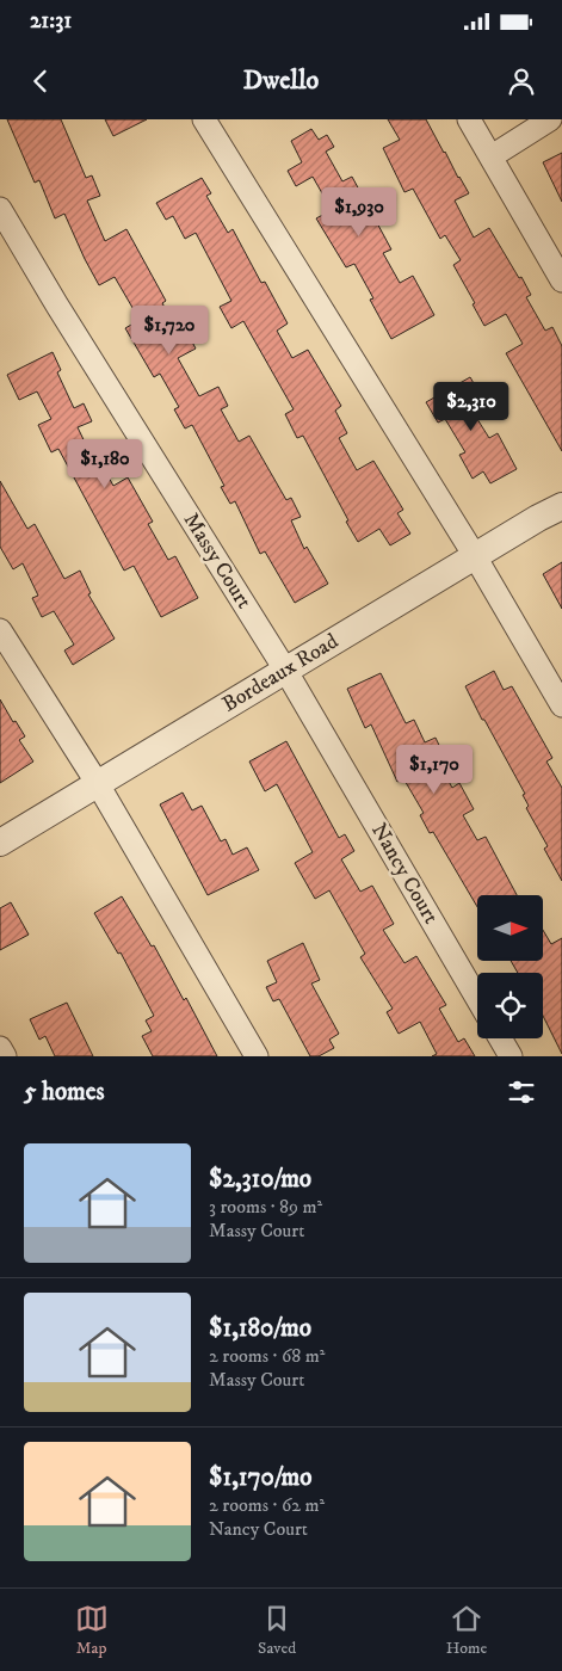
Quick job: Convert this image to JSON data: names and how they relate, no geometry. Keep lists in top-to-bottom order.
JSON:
{
  "streets": {
    "street": ["Massy Court", "Bordeaux Road", "Nancy Court"]
  },
  "crossings": [
    ["Massy Court", "Bordeaux Road"],
    ["Massy Court", "Nancy Court"],
    ["Bordeaux Road", "Nancy Court"]
  ],
  "north": "right",
  "page": {
    "status": "21:31",
    "header": "Dwello",
    "price": [
      "$1,930",
      "$1,720",
      "$2,310",
      "$1,180",
      "$1,170"
    ],
    "heading": "5 homes",
    "list": [
      {
        "name": "$2,310/mo",
        "note": "3 rooms · 89 m² · Massy Court"
      },
      {
        "name": "$1,180/mo",
        "note": "2 rooms · 68 m² · Massy Court"
      },
      {
        "name": "$1,170/mo",
        "note": "2 rooms · 62 m² · Nancy Court"
      }
    ],
    "tabs": ["Map", "Saved", "Home"]
  }
}
